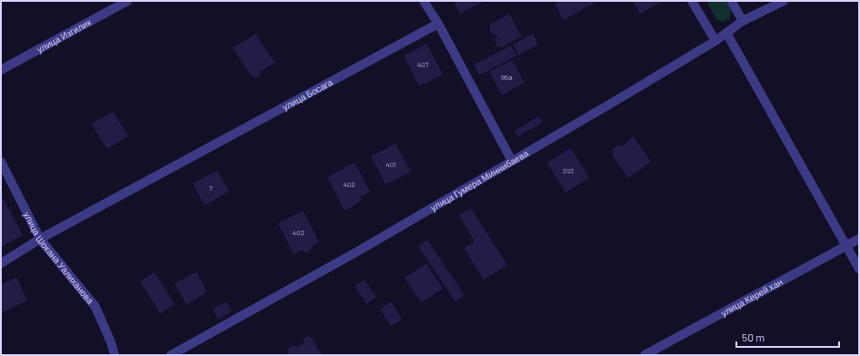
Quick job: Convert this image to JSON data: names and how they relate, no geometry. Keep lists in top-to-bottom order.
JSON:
{
  "streets": {
    "street": [
      "улица Изгилик",
      "улица Босага",
      "улица Гумера Миннибаева",
      "улица Шокана Уалиханова",
      "улица Керей хан"
    ]
  },
  "crossings": [
    ["улица Босага", "улица Шокана Уалиханова"]
  ],
  "house_numbers": [
    "407",
    "96а",
    "401",
    "393",
    "402",
    "7",
    "403"
  ],
  "scale_bar": "50 m"
}
